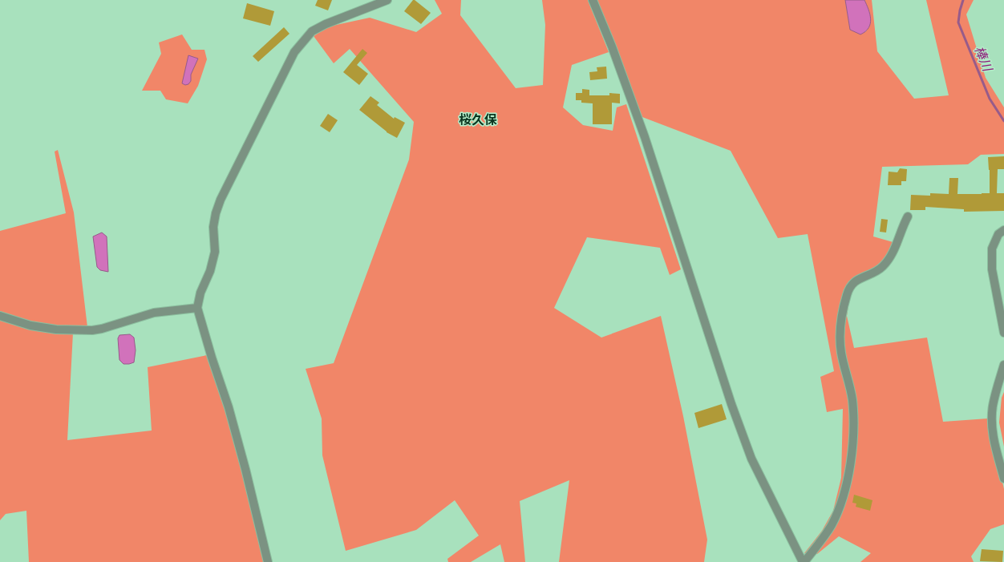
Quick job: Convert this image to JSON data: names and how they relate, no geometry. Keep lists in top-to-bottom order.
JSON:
{
  "districts": ["桜久保"],
  "water": ["棒川"]
}
